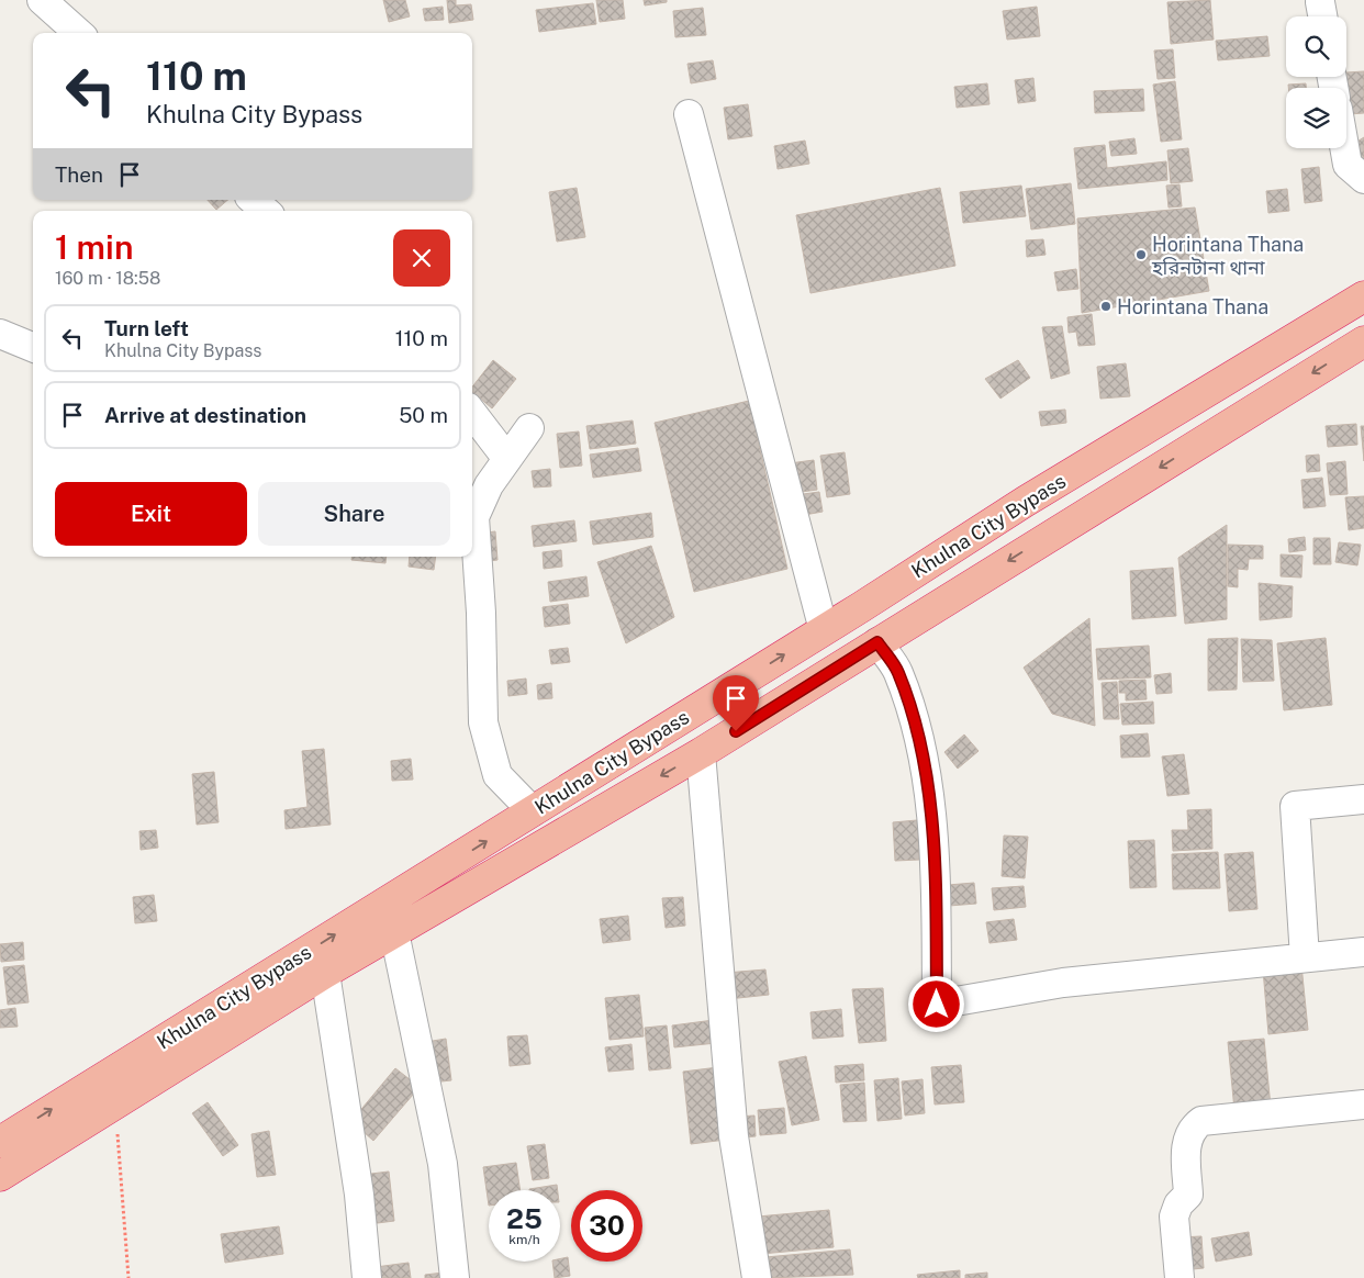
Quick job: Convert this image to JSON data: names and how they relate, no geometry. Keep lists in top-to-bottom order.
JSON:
{
  "streets": {
    "highway": ["Khulna City Bypass"]
  },
  "places": ["Horintana Thana হরিনটানা থানা", "Horintana Thana"],
  "page": {
    "turn": ["110 m", "Khulna City Bypass"],
    "then": "Then",
    "heading": ["1 min", "160 m · 18:58"],
    "list": [
      {
        "name": "Turn left",
        "note": "Khulna City Bypass",
        "value": "110 m"
      },
      {
        "name": "Arrive at destination",
        "value": "50 m"
      }
    ],
    "buttons": ["Exit", "Share"],
    "speed": "25 km/h",
    "limit": "30"
  }
}
